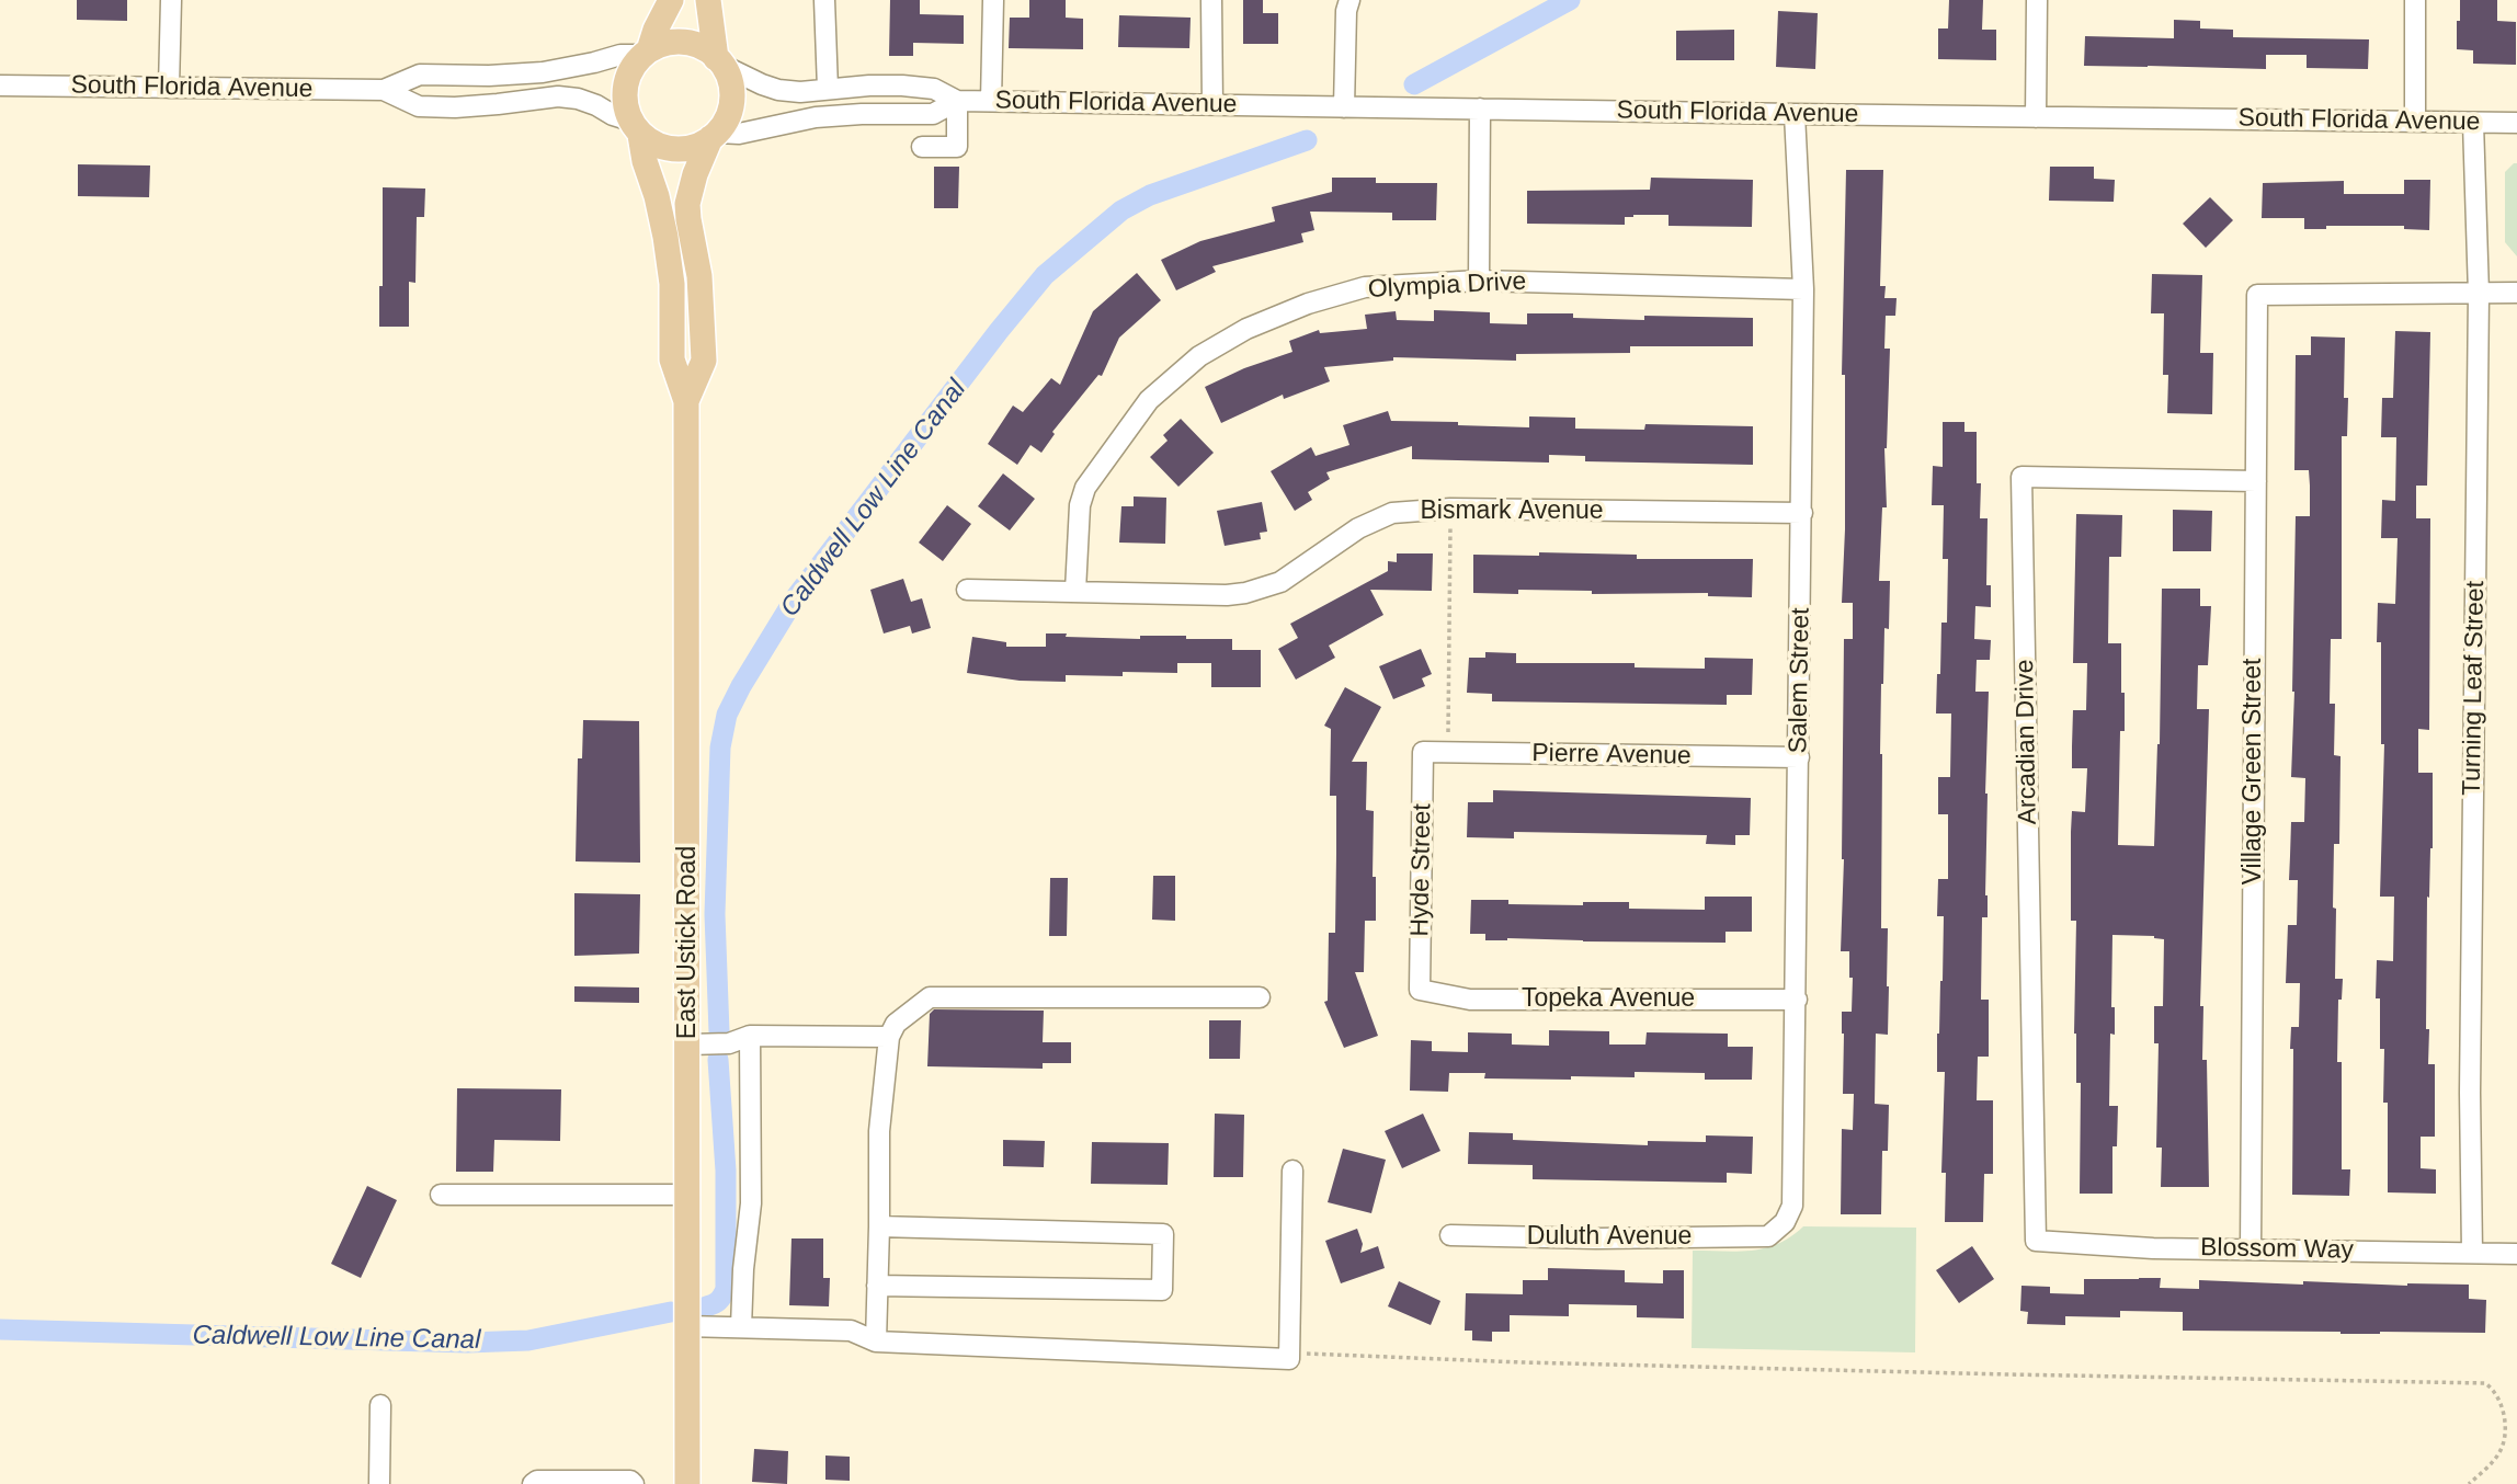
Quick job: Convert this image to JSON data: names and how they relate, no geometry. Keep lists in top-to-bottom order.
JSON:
{
  "streets": {
    "main road": ["East Ustick Road"],
    "street": [
      "South Florida Avenue",
      "Olympia Drive",
      "Bismark Avenue",
      "Salem Street",
      "Turning Leaf Street",
      "Arcadian Drive",
      "Pierre Avenue",
      "Village Green Street",
      "Hyde Street",
      "Topeka Avenue",
      "Duluth Avenue",
      "Blossom Way"
    ]
  },
  "crossings": [
    ["South Florida Avenue", "Salem Street"],
    ["South Florida Avenue", "Turning Leaf Street"],
    ["South Florida Avenue", "East Ustick Road"],
    ["Olympia Drive", "Bismark Avenue"],
    ["Olympia Drive", "Salem Street"],
    ["Bismark Avenue", "Salem Street"],
    ["Salem Street", "Pierre Avenue"],
    ["Salem Street", "Topeka Avenue"],
    ["Salem Street", "Duluth Avenue"],
    ["Turning Leaf Street", "Village Green Street"],
    ["Turning Leaf Street", "Blossom Way"],
    ["Arcadian Drive", "Village Green Street"],
    ["Arcadian Drive", "Blossom Way"],
    ["Pierre Avenue", "Hyde Street"],
    ["Village Green Street", "Blossom Way"],
    ["Hyde Street", "Topeka Avenue"]
  ],
  "water": ["Caldwell Low Line Canal"]
}
